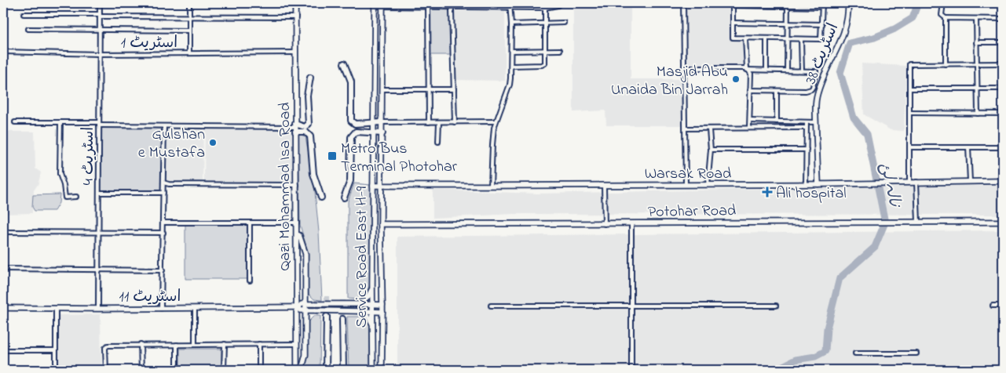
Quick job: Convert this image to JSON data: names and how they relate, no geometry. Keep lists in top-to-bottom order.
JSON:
{
  "streets": {
    "street": [
      "اسٹریٹ 1",
      "اسٹریٹ 38",
      "اسٹریٹ 4",
      "Warsak Road",
      "Qazi Mohammad Isa Road",
      "Potohar Road",
      "Service Road East H-9",
      "اسٹریٹ 11"
    ]
  },
  "crossings": [
    ["اسٹریٹ 1", "اسٹریٹ 4"],
    ["اسٹریٹ 1", "Qazi Mohammad Isa Road"],
    ["اسٹریٹ 38", "Warsak Road"],
    ["اسٹریٹ 4", "اسٹریٹ 11"],
    ["Warsak Road", "Service Road East H-9"],
    ["Qazi Mohammad Isa Road", "اسٹریٹ 11"],
    ["Potohar Road", "Service Road East H-9"]
  ],
  "water": ["نالہ لئ"],
  "places": {
    "other": ["Masjid Abu Unaida Bin Jarrah", "Gulshan e Mustafa"],
    "transit": ["Metro Bus Terminal Photohar"],
    "health": ["Ali hospital"]
  }
}
